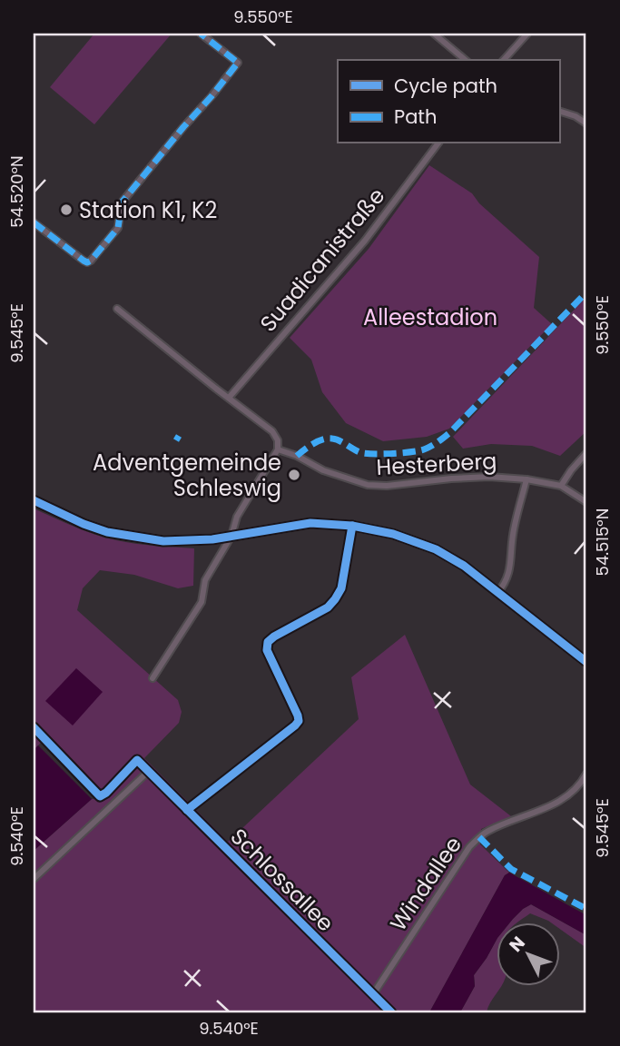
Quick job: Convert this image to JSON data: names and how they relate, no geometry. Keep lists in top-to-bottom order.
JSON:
{
  "streets": {
    "street": [
      "Suadicanistraße",
      "Hesterberg",
      "Schlossallee",
      "Windallee"
    ]
  },
  "crossings": [
    ["Schlossallee", "Windallee"]
  ],
  "parks": ["Alleestadion"],
  "places": ["Station K1, K2", "Adventgemeinde Schleswig"],
  "legend": ["Cycle path", "Path"],
  "north": "top left",
  "coordinates": [
    "9.550°E",
    "54.520°N",
    "9.545°E",
    "54.515°N",
    "9.540°E"
  ]
}
